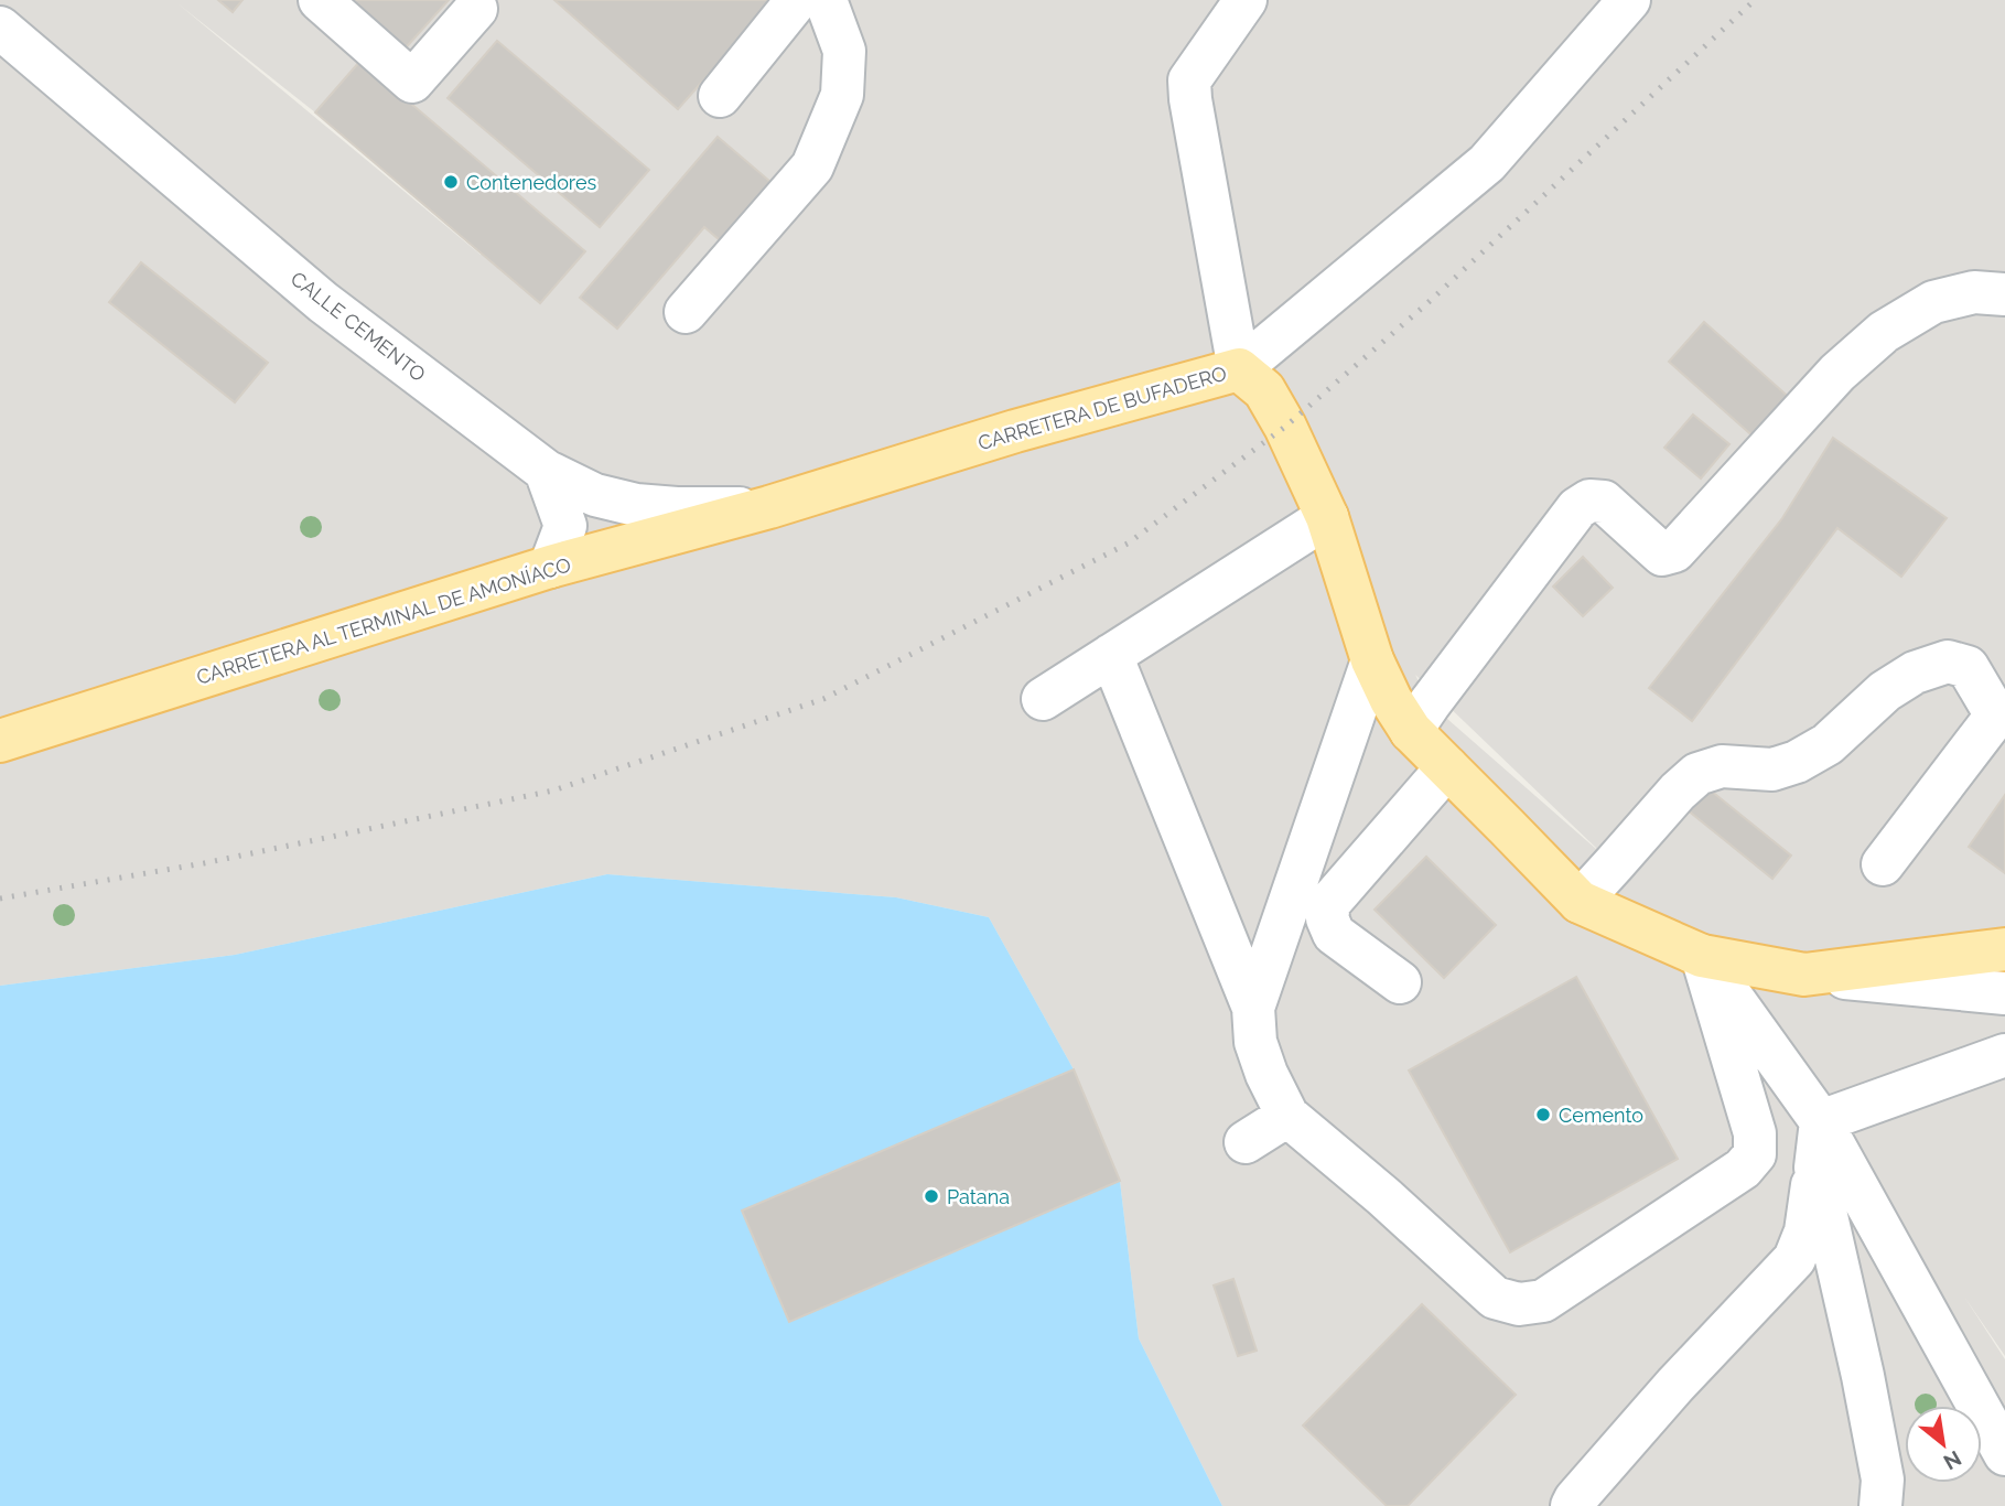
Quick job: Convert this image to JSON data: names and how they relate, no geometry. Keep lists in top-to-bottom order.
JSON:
{
  "streets": {
    "main road": ["CARRETERA DE BUFADERO", "CARRETERA AL TERMINAL DE AMONÍACO"],
    "street": ["CALLE CEMENTO"]
  },
  "crossings": [
    ["CALLE CEMENTO", "CARRETERA DE BUFADERO"],
    ["CALLE CEMENTO", "CARRETERA AL TERMINAL DE AMONÍACO"],
    ["CARRETERA DE BUFADERO", "CARRETERA AL TERMINAL DE AMONÍACO"]
  ],
  "places": ["Contenedores", "Cemento", "Patana"],
  "north": "bottom right"
}
